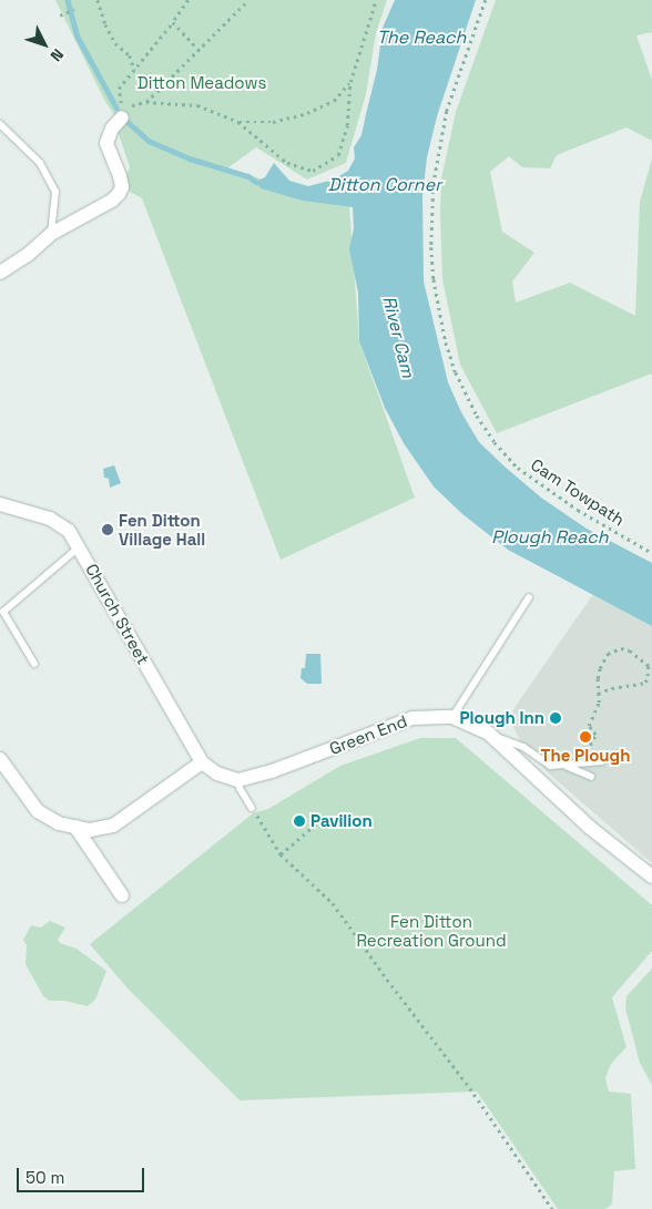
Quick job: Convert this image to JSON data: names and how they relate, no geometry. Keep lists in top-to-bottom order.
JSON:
{
  "streets": {
    "street": ["Church Street", "Green End"],
    "path": ["Cam Towpath"]
  },
  "water": [
    "The Reach",
    "Ditton Corner",
    "River Cam",
    "Plough Reach"
  ],
  "parks": ["Ditton Meadows", "Fen Ditton Recreation Ground"],
  "places": [
    "Fen Ditton Village Hall",
    "Plough Inn",
    "The Plough",
    "Pavilion"
  ],
  "scale_bar": "50 m",
  "north": "bottom right"
}
